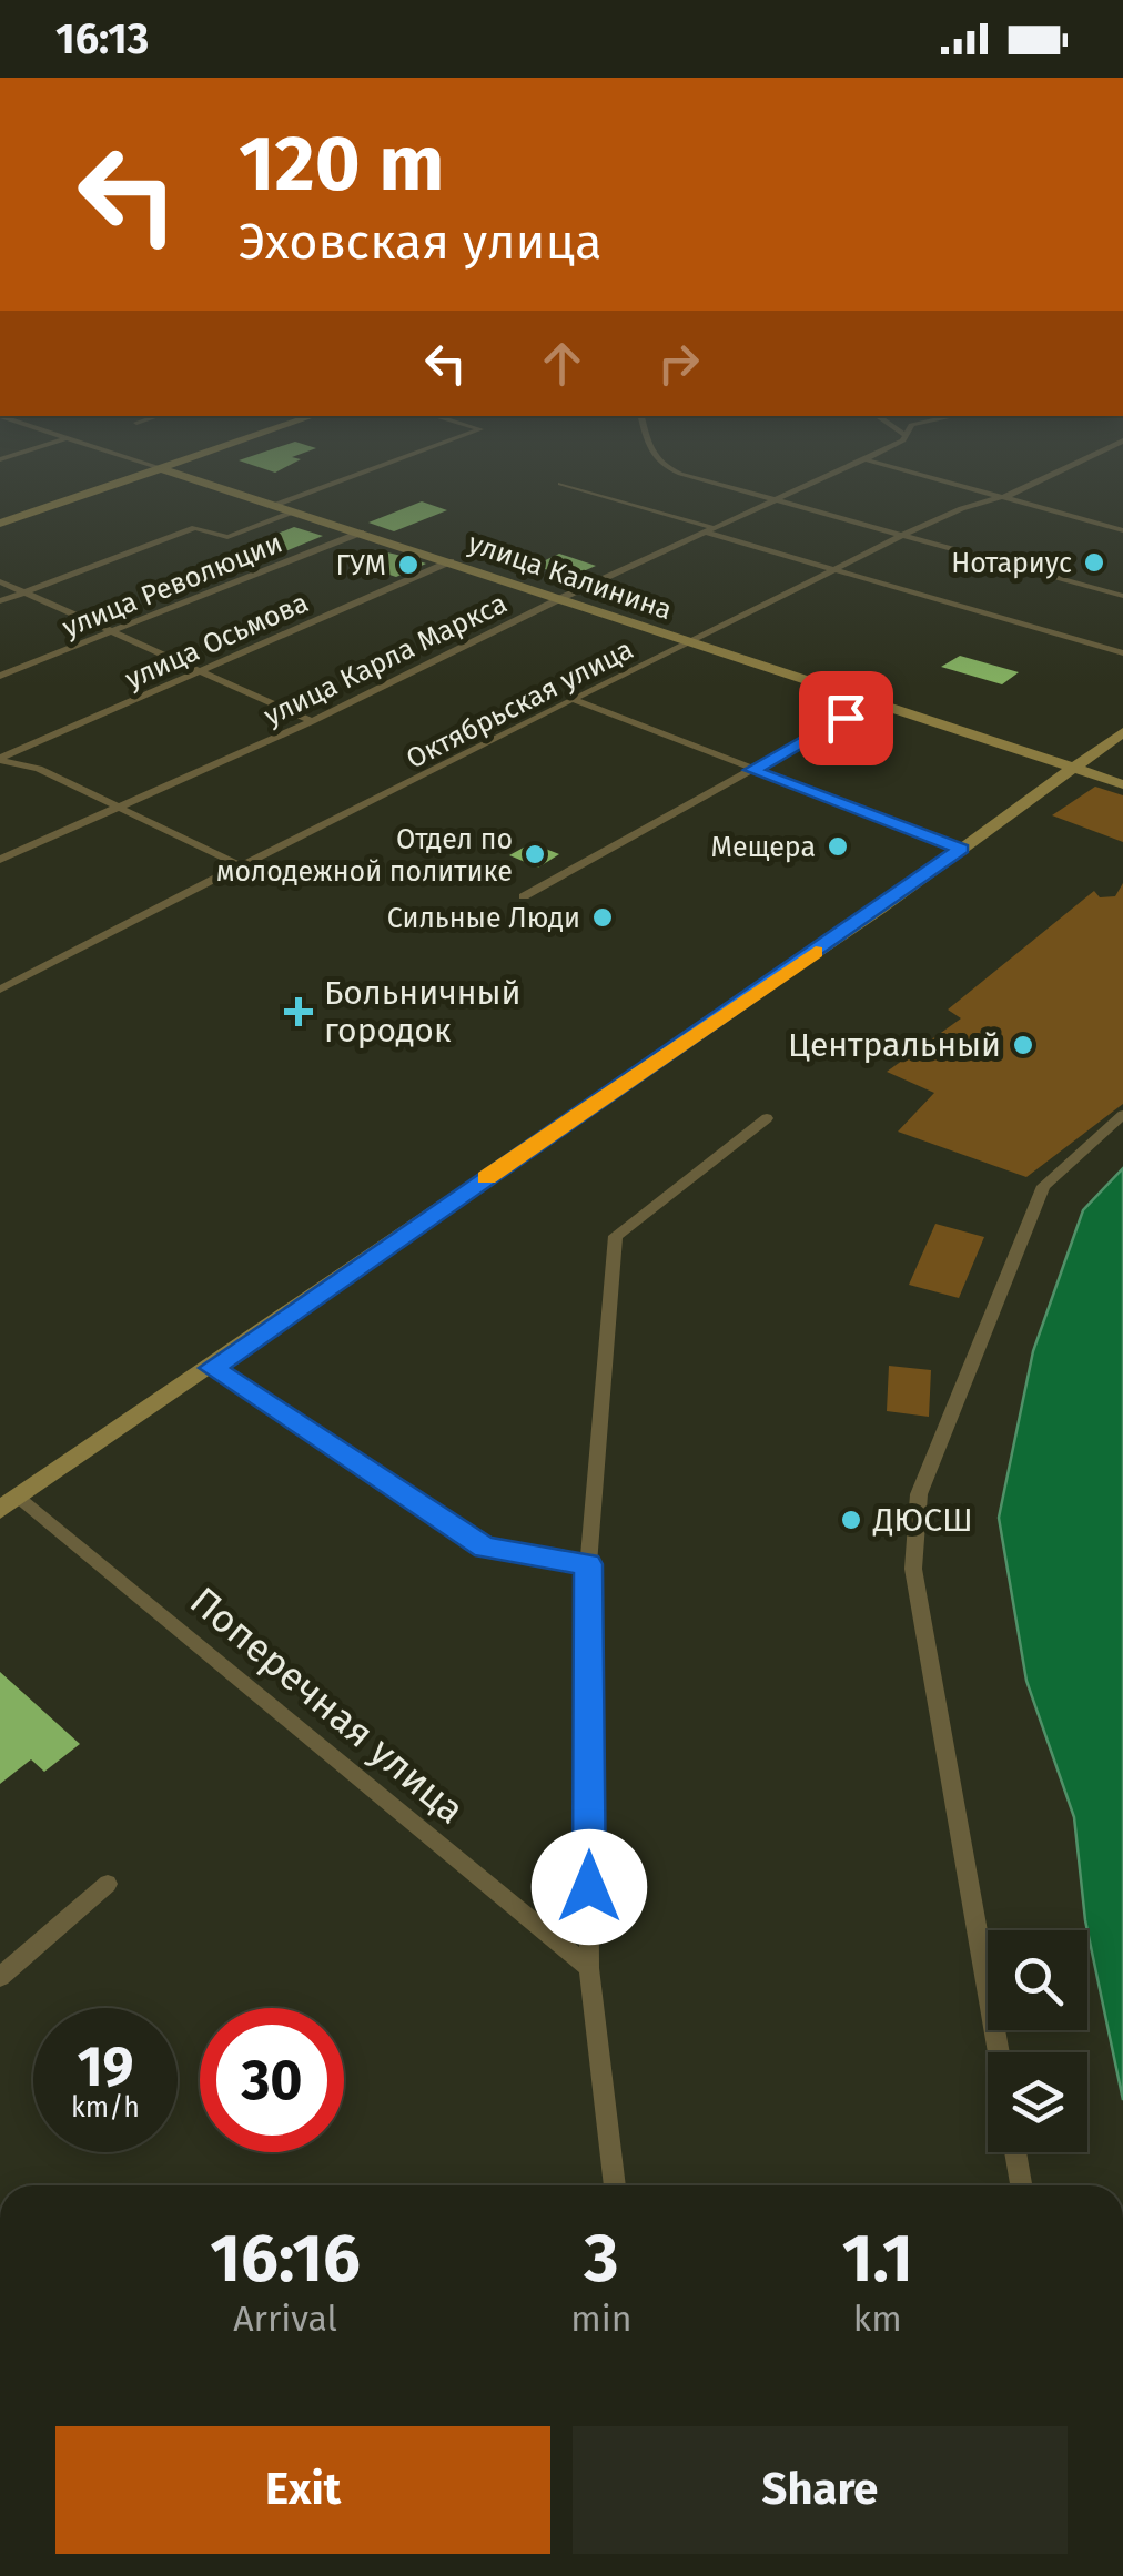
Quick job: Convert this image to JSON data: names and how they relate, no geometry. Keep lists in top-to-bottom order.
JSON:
{
  "streets": {
    "main road": ["улица Калинина"],
    "street": [
      "улица Революции",
      "улица Осьмова",
      "улица Карла Маркса",
      "Октябрьская улица",
      "Поперечная улица"
    ]
  },
  "crossings": [
    ["улица Калинина", "улица Революции"],
    ["улица Калинина", "улица Осьмова"],
    ["улица Калинина", "улица Карла Маркса"],
    ["улица Калинина", "Октябрьская улица"]
  ],
  "places": {
    "other": [
      "Нотариус",
      "ГУМ",
      "Мещера",
      "Отдел по молодежной политике",
      "Сильные Люди",
      "Центральный",
      "ДЮСШ"
    ],
    "health": ["Больничный городок"]
  },
  "page": {
    "status": "16:13",
    "turn": ["120 m", "Эховская улица"],
    "speed": "19 km/h",
    "limit": "30",
    "eta": [
      "16:16",
      "Arrival",
      "3",
      "min",
      "1.1",
      "km"
    ],
    "buttons": ["Exit", "Share"]
  }
}
